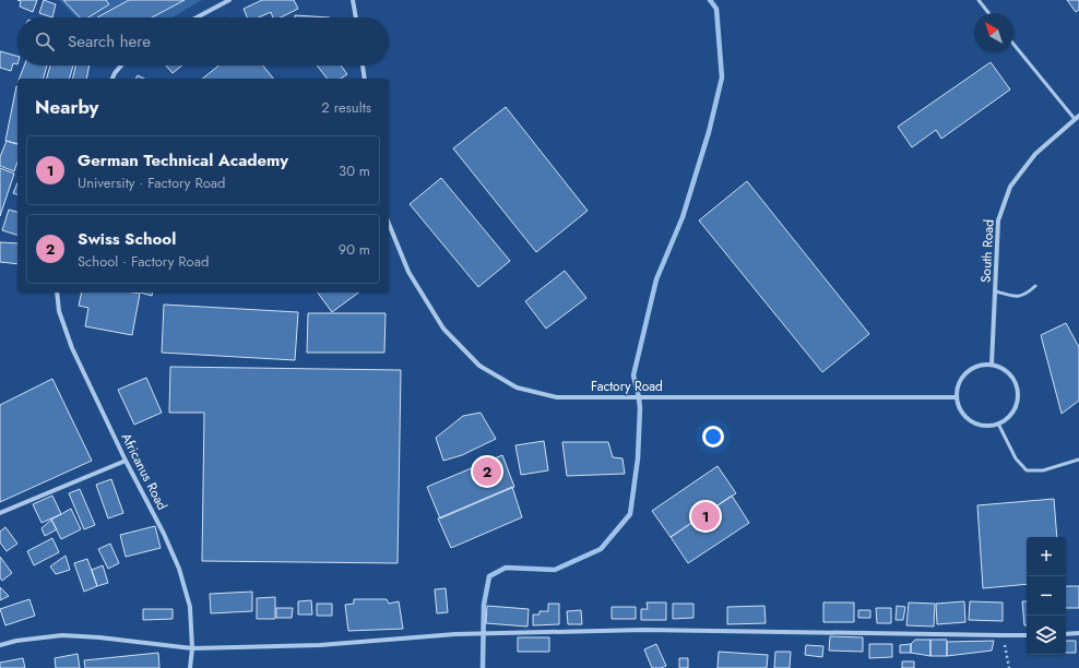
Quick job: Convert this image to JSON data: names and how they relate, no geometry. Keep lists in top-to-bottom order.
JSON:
{
  "streets": {
    "street": ["South Road", "Factory Road", "Africanus Road"]
  },
  "crossings": [
    ["South Road", "Factory Road"]
  ],
  "north": "top left",
  "page": {
    "search": "Search here",
    "heading": ["Nearby", "2 results"],
    "list": [
      {
        "mark": "1",
        "name": "German Technical Academy",
        "note": "University · Factory Road",
        "value": "30 m"
      },
      {
        "mark": "2",
        "name": "Swiss School",
        "note": "School · Factory Road",
        "value": "90 m"
      }
    ],
    "pins": ["2", "1"],
    "map_buttons": ["+", "−"]
  }
}
